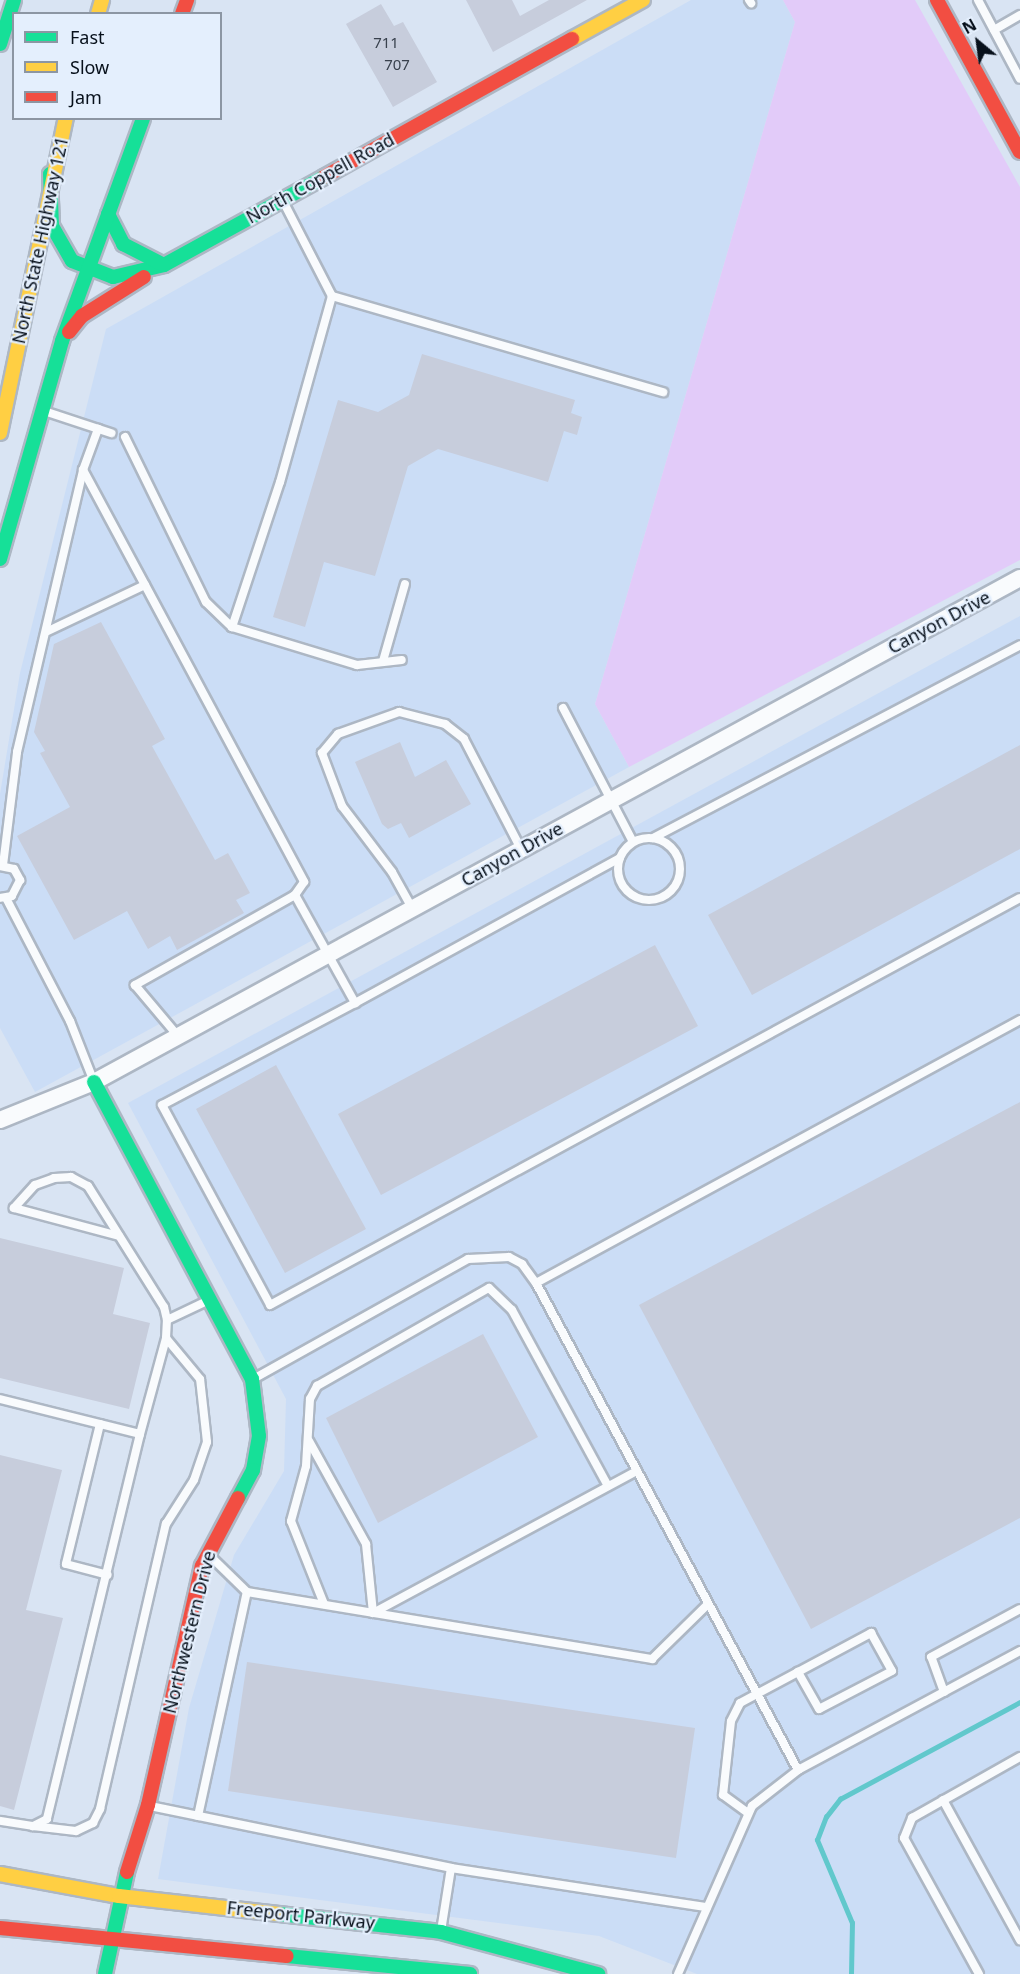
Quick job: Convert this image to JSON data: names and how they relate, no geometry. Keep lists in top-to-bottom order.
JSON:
{
  "streets": {
    "main road": [
      "North Coppell Road",
      "North State Highway 121",
      "Northwestern Drive",
      "Freeport Parkway"
    ],
    "street": ["Canyon Drive"]
  },
  "crossings": [
    ["Canyon Drive", "Northwestern Drive"],
    ["Northwestern Drive", "Freeport Parkway"]
  ],
  "house_numbers": ["711", "707"],
  "legend": ["Fast", "Slow", "Jam"],
  "north": "top left"
}
